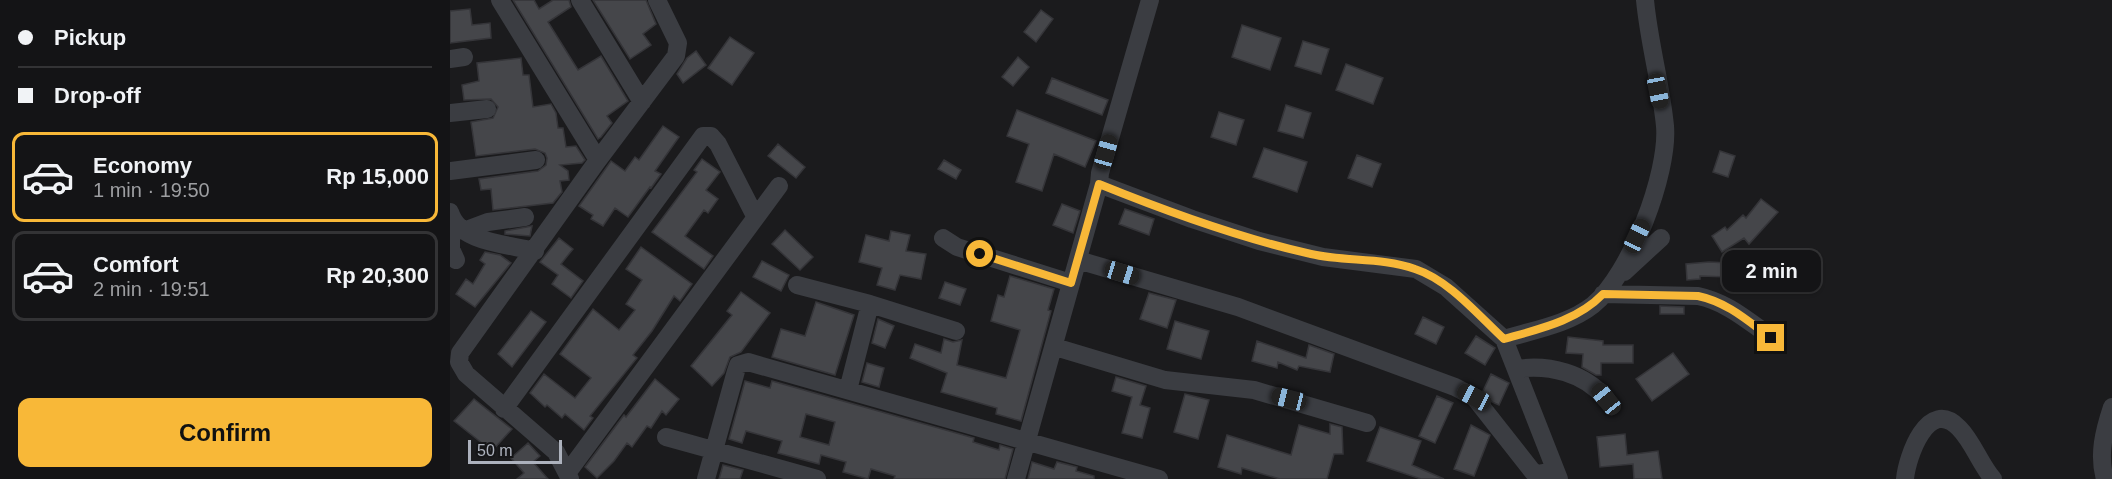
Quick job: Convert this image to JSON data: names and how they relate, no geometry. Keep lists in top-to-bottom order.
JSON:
{
  "scale_bar": "50 m",
  "page": {
    "banner": ["Pickup", "Drop-off"],
    "list": [
      {
        "name": "Economy",
        "note": "1 min · 19:50",
        "value": "Rp 15,000"
      },
      {
        "name": "Comfort",
        "note": "2 min · 19:51",
        "value": "Rp 20,300"
      }
    ],
    "bubble": "2 min",
    "buttons": "Confirm",
    "scale": "50 m"
  }
}
